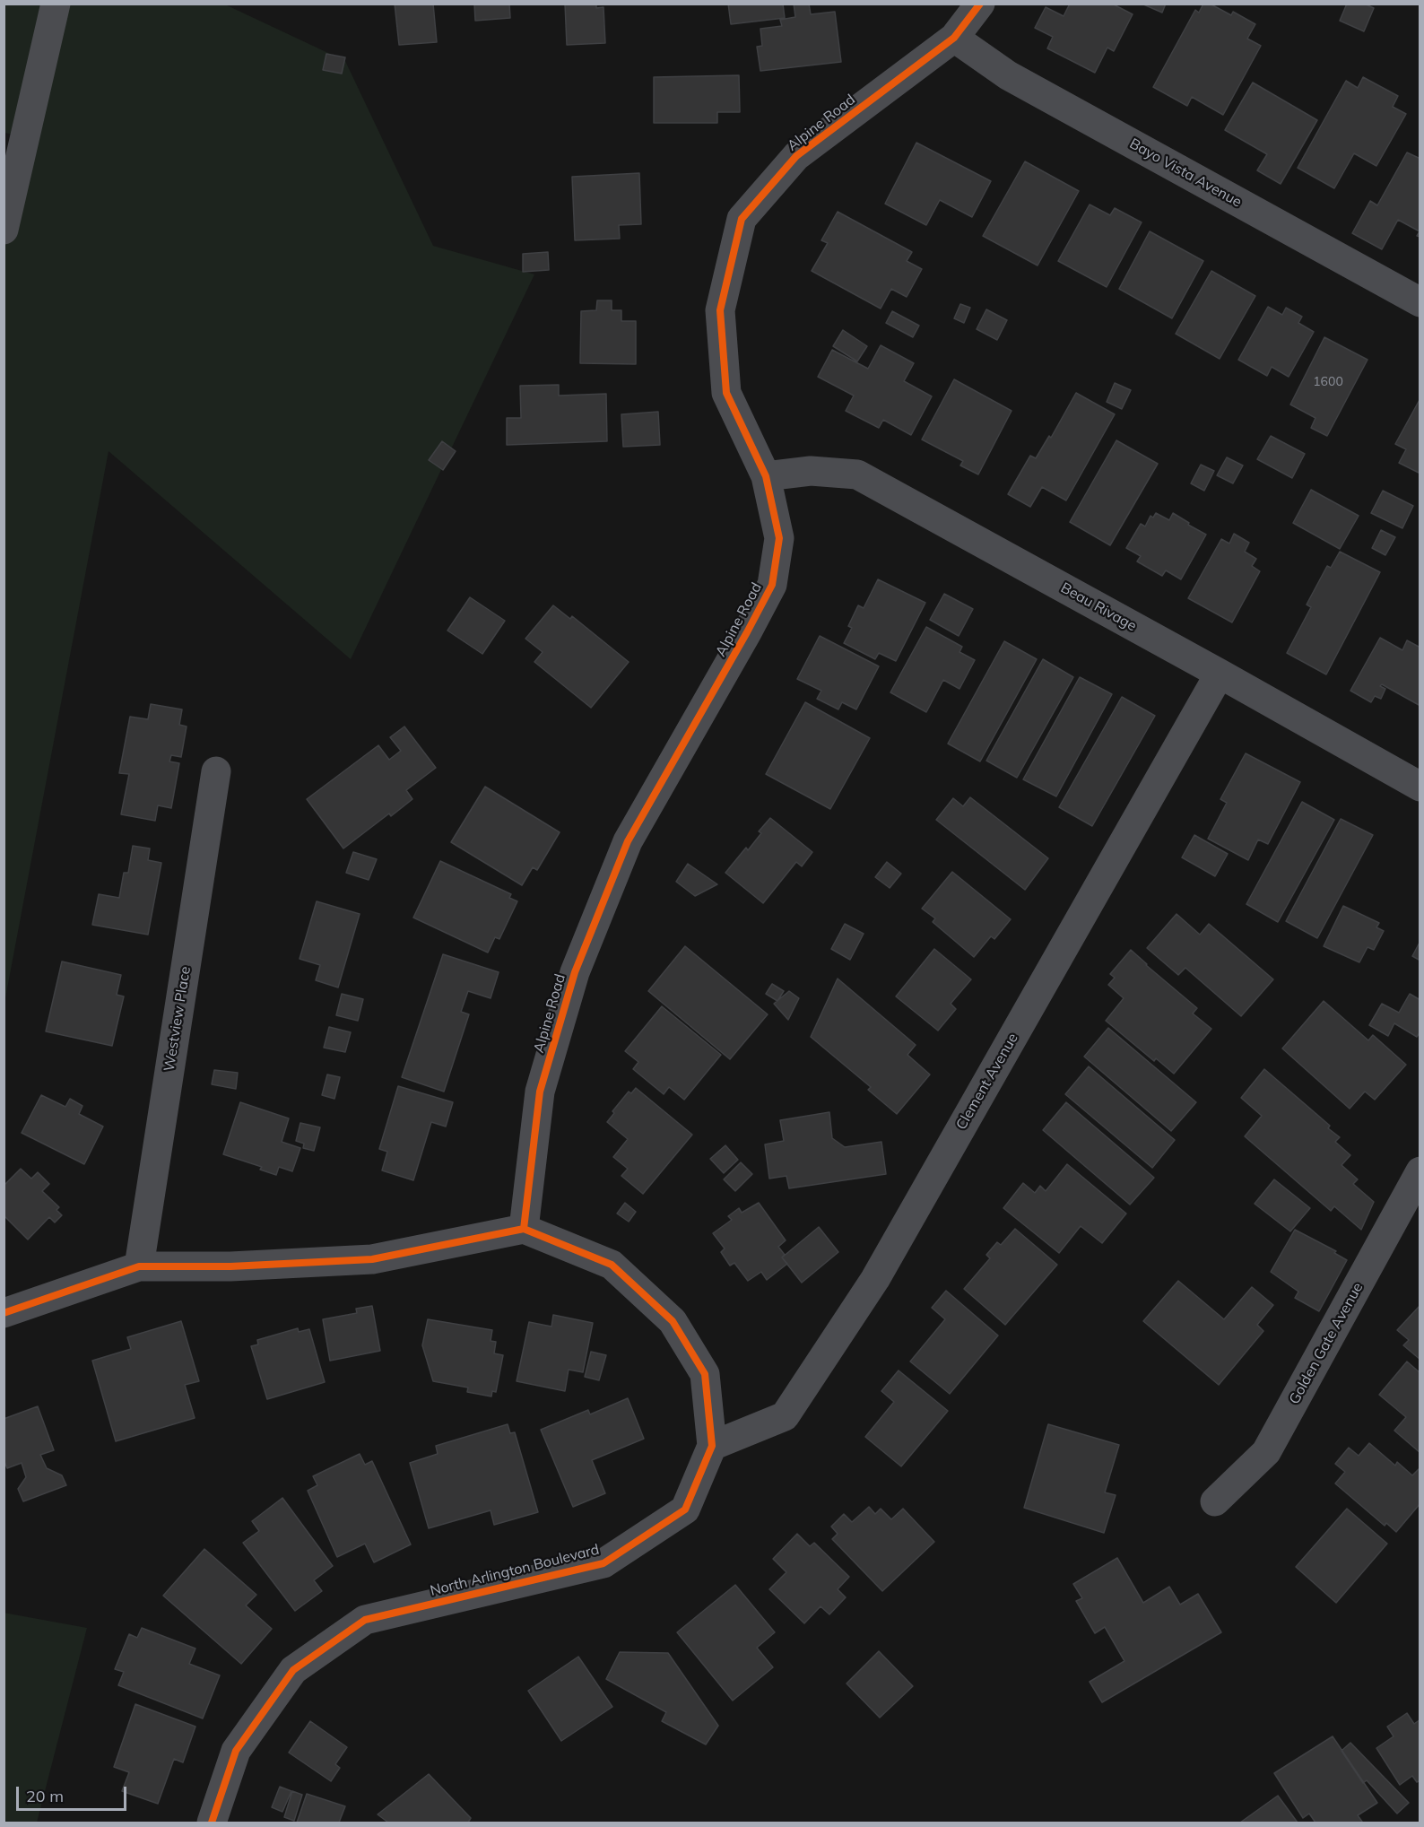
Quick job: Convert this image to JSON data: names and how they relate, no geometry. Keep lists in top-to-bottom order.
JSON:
{
  "streets": {
    "street": [
      "Alpine Road",
      "Bayo Vista Avenue",
      "Beau Rivage",
      "Westview Place",
      "Clement Avenue",
      "Golden Gate Avenue",
      "North Arlington Boulevard"
    ]
  },
  "crossings": [
    ["Alpine Road", "Bayo Vista Avenue"],
    ["Alpine Road", "Beau Rivage"],
    ["Alpine Road", "North Arlington Boulevard"],
    ["Beau Rivage", "Clement Avenue"],
    ["Clement Avenue", "North Arlington Boulevard"]
  ],
  "house_numbers": ["1600"],
  "scale_bar": "20 m"
}
